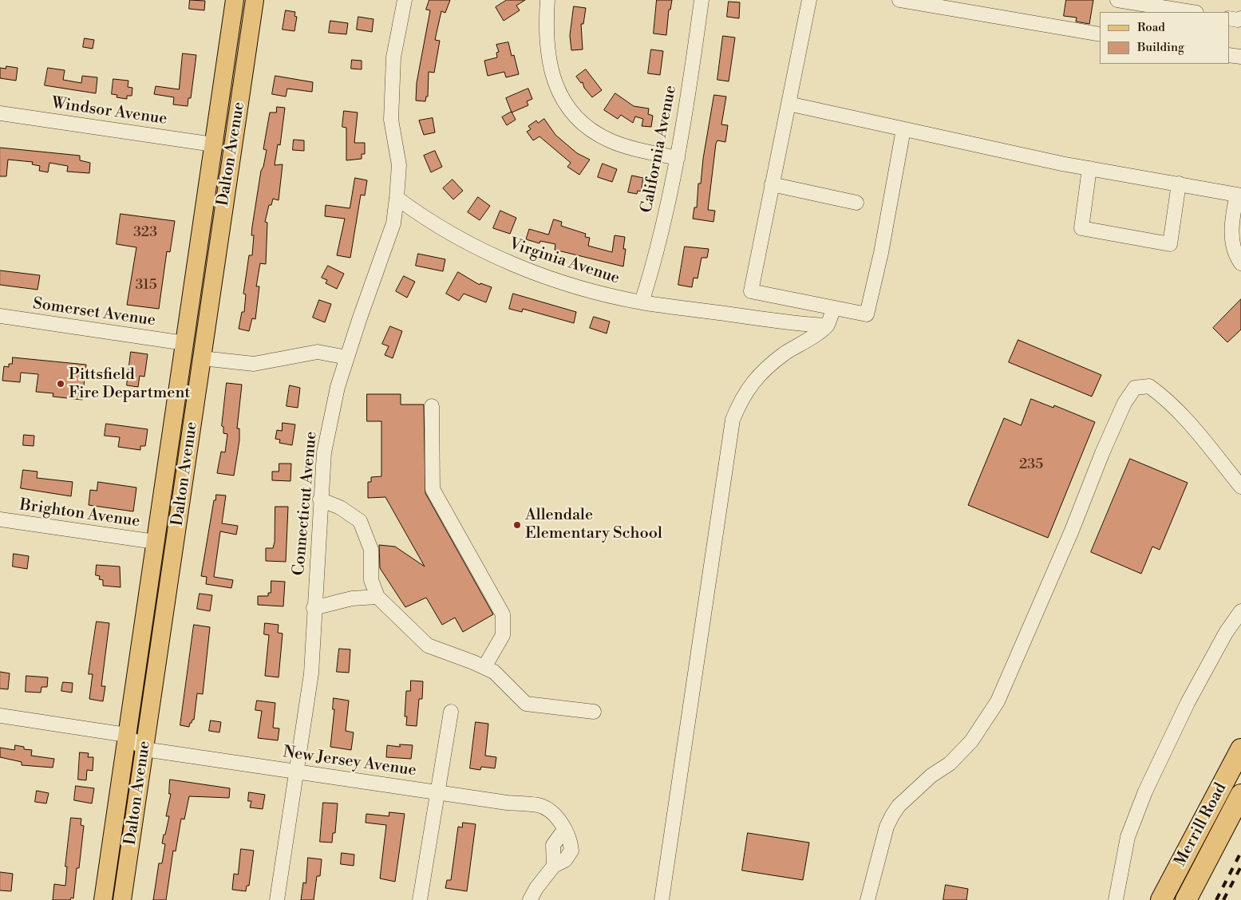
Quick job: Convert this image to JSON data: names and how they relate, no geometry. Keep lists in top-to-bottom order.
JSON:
{
  "streets": {
    "highway": ["Merrill Road"],
    "main road": ["Dalton Avenue"],
    "street": [
      "Windsor Avenue",
      "California Avenue",
      "Virginia Avenue",
      "Somerset Avenue",
      "Connecticut Avenue",
      "Brighton Avenue",
      "New Jersey Avenue"
    ]
  },
  "crossings": [
    ["Windsor Avenue", "Dalton Avenue"],
    ["California Avenue", "Virginia Avenue"],
    ["Dalton Avenue", "Somerset Avenue"],
    ["Dalton Avenue", "Brighton Avenue"],
    ["Dalton Avenue", "New Jersey Avenue"],
    ["Virginia Avenue", "Connecticut Avenue"],
    ["Connecticut Avenue", "New Jersey Avenue"]
  ],
  "places": ["Pittsfield Fire Department", "Allendale Elementary School"],
  "house_numbers": ["323", "315", "235"],
  "legend": ["Road", "Building"]
}
